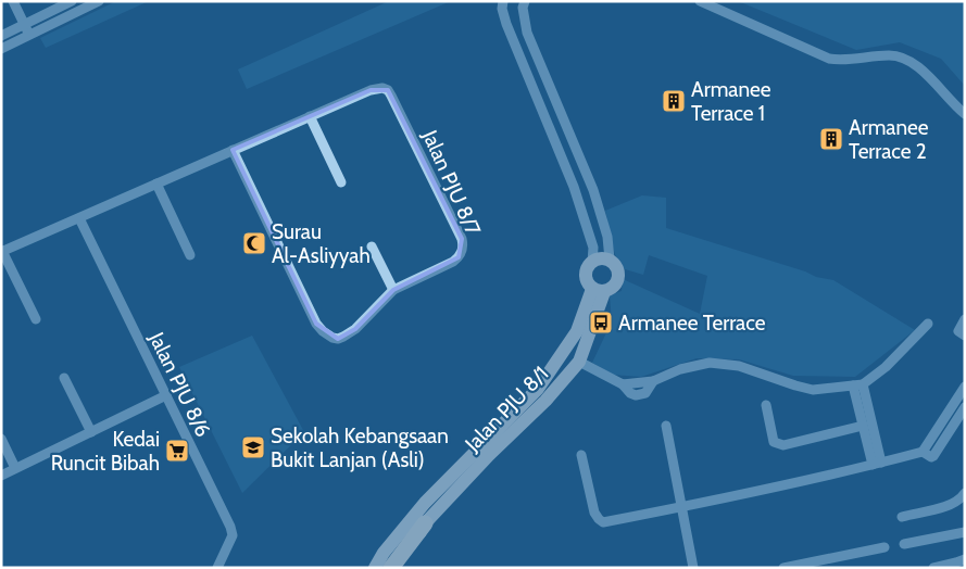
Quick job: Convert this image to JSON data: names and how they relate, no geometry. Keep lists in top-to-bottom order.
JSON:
{
  "streets": {
    "main road": ["Jalan PJU 8/1"],
    "street": ["Jalan PJU 8/7", "Jalan PJU 8/6"]
  },
  "crossings": [
    ["Jalan PJU 8/7", "Jalan PJU 8/6"]
  ],
  "places": {
    "building": ["Armanee Terrace 1", "Armanee Terrace 2"],
    "mosque": ["Surau Al-Asliyyah"],
    "bus stop": ["Armanee Terrace"],
    "school or university": ["Sekolah Kebangsaan Bukit Lanjan (Asli)"],
    "supermarket": ["Kedai Runcit Bibah"]
  }
}
